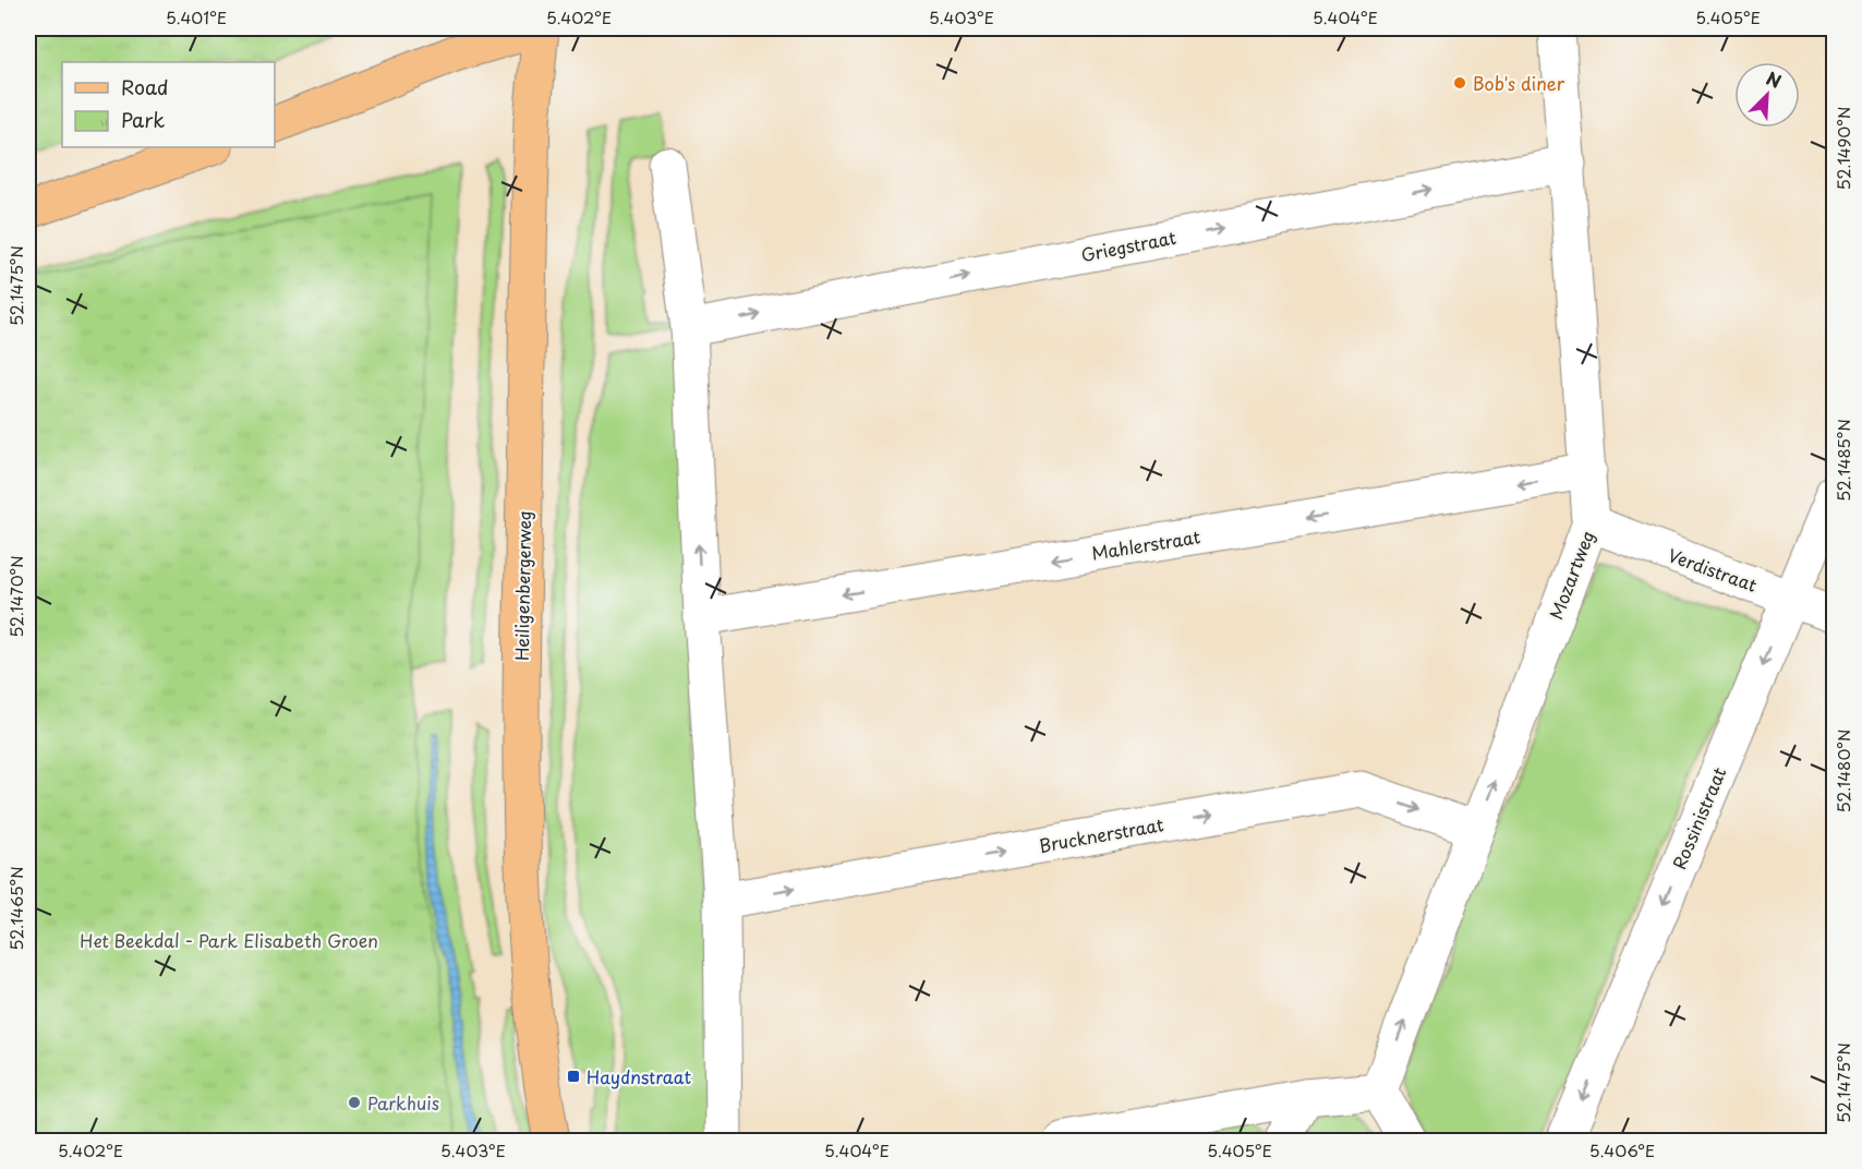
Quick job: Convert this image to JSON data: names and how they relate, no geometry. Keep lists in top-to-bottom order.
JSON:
{
  "streets": {
    "main road": ["Heiligenbergerweg"],
    "street": [
      "Griegstraat",
      "Mahlerstraat",
      "Verdistraat",
      "Mozartweg",
      "Rossinistraat",
      "Brucknerstraat"
    ]
  },
  "crossings": [
    ["Griegstraat", "Mozartweg"],
    ["Mahlerstraat", "Mozartweg"],
    ["Verdistraat", "Mozartweg"],
    ["Verdistraat", "Rossinistraat"],
    ["Mozartweg", "Brucknerstraat"]
  ],
  "one_way": [
    "Griegstraat",
    "Mahlerstraat",
    "Mozartweg",
    "Rossinistraat"
  ],
  "parks": ["Het Beekdal - Park Elisabeth Groen"],
  "places": {
    "other": ["Bob's diner", "Parkhuis"],
    "transit": ["Haydnstraat"]
  },
  "legend": ["Road", "Park"],
  "north": "top right",
  "coordinates": [
    "5.401°E",
    "5.402°E",
    "5.403°E",
    "5.404°E",
    "5.405°E",
    "52.1490°N",
    "52.1475°N",
    "52.1485°N",
    "52.1470°N",
    "52.1480°N",
    "52.1465°N",
    "5.406°E"
  ]
}
